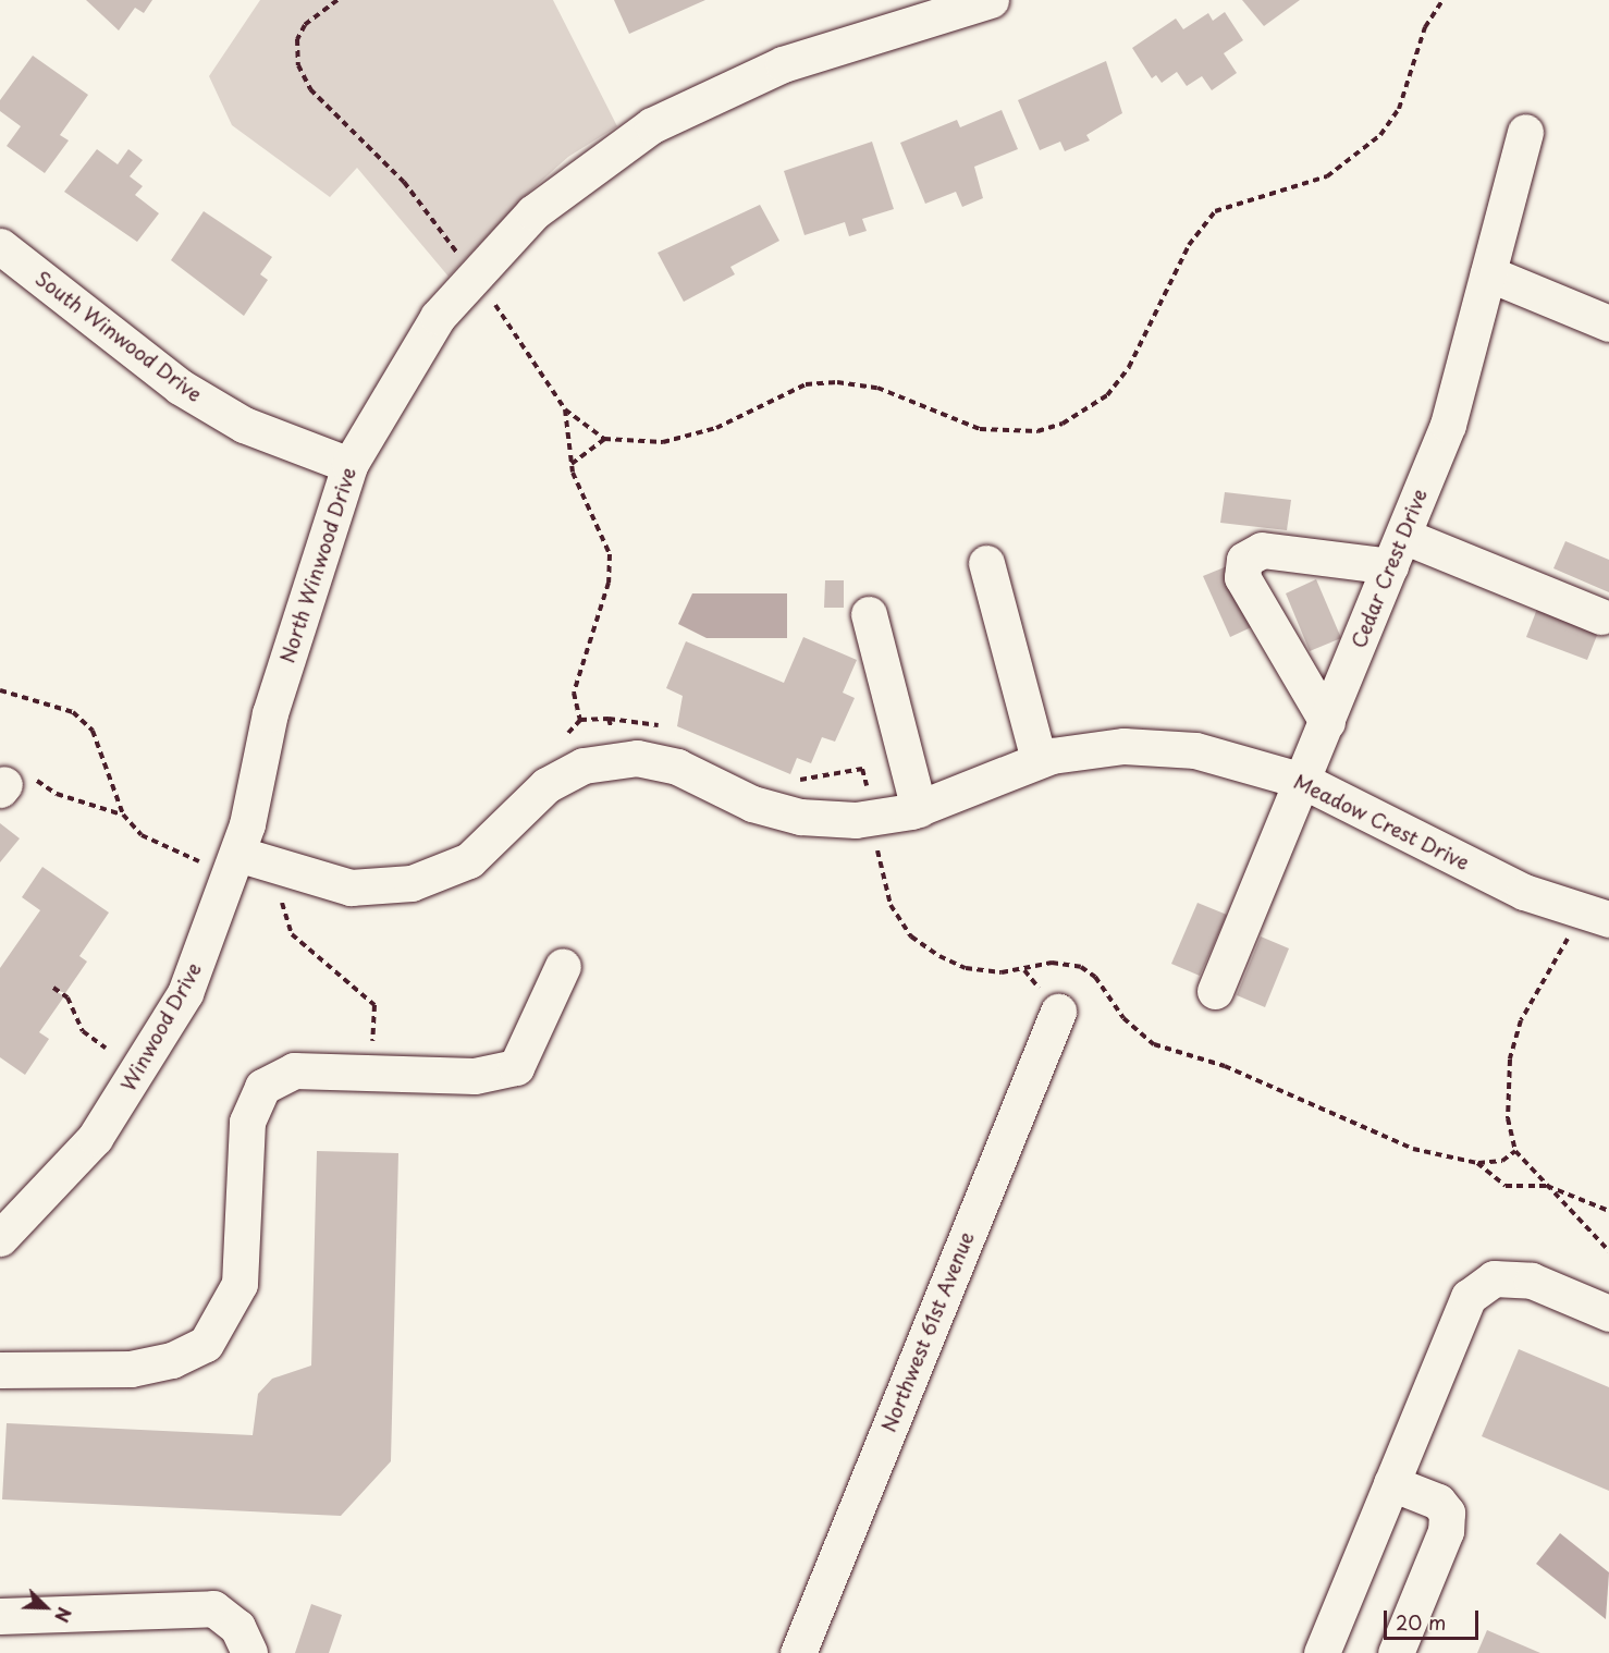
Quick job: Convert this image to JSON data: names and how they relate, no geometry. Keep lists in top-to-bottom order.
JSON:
{
  "streets": {
    "street": [
      "South Winwood Drive",
      "North Winwood Drive",
      "Cedar Crest Drive",
      "Meadow Crest Drive",
      "Winwood Drive",
      "Northwest 61st Avenue"
    ]
  },
  "crossings": [
    ["South Winwood Drive", "North Winwood Drive"],
    ["North Winwood Drive", "Meadow Crest Drive"],
    ["North Winwood Drive", "Winwood Drive"],
    ["Cedar Crest Drive", "Meadow Crest Drive"]
  ],
  "scale_bar": "20 m",
  "north": "bottom right"
}
